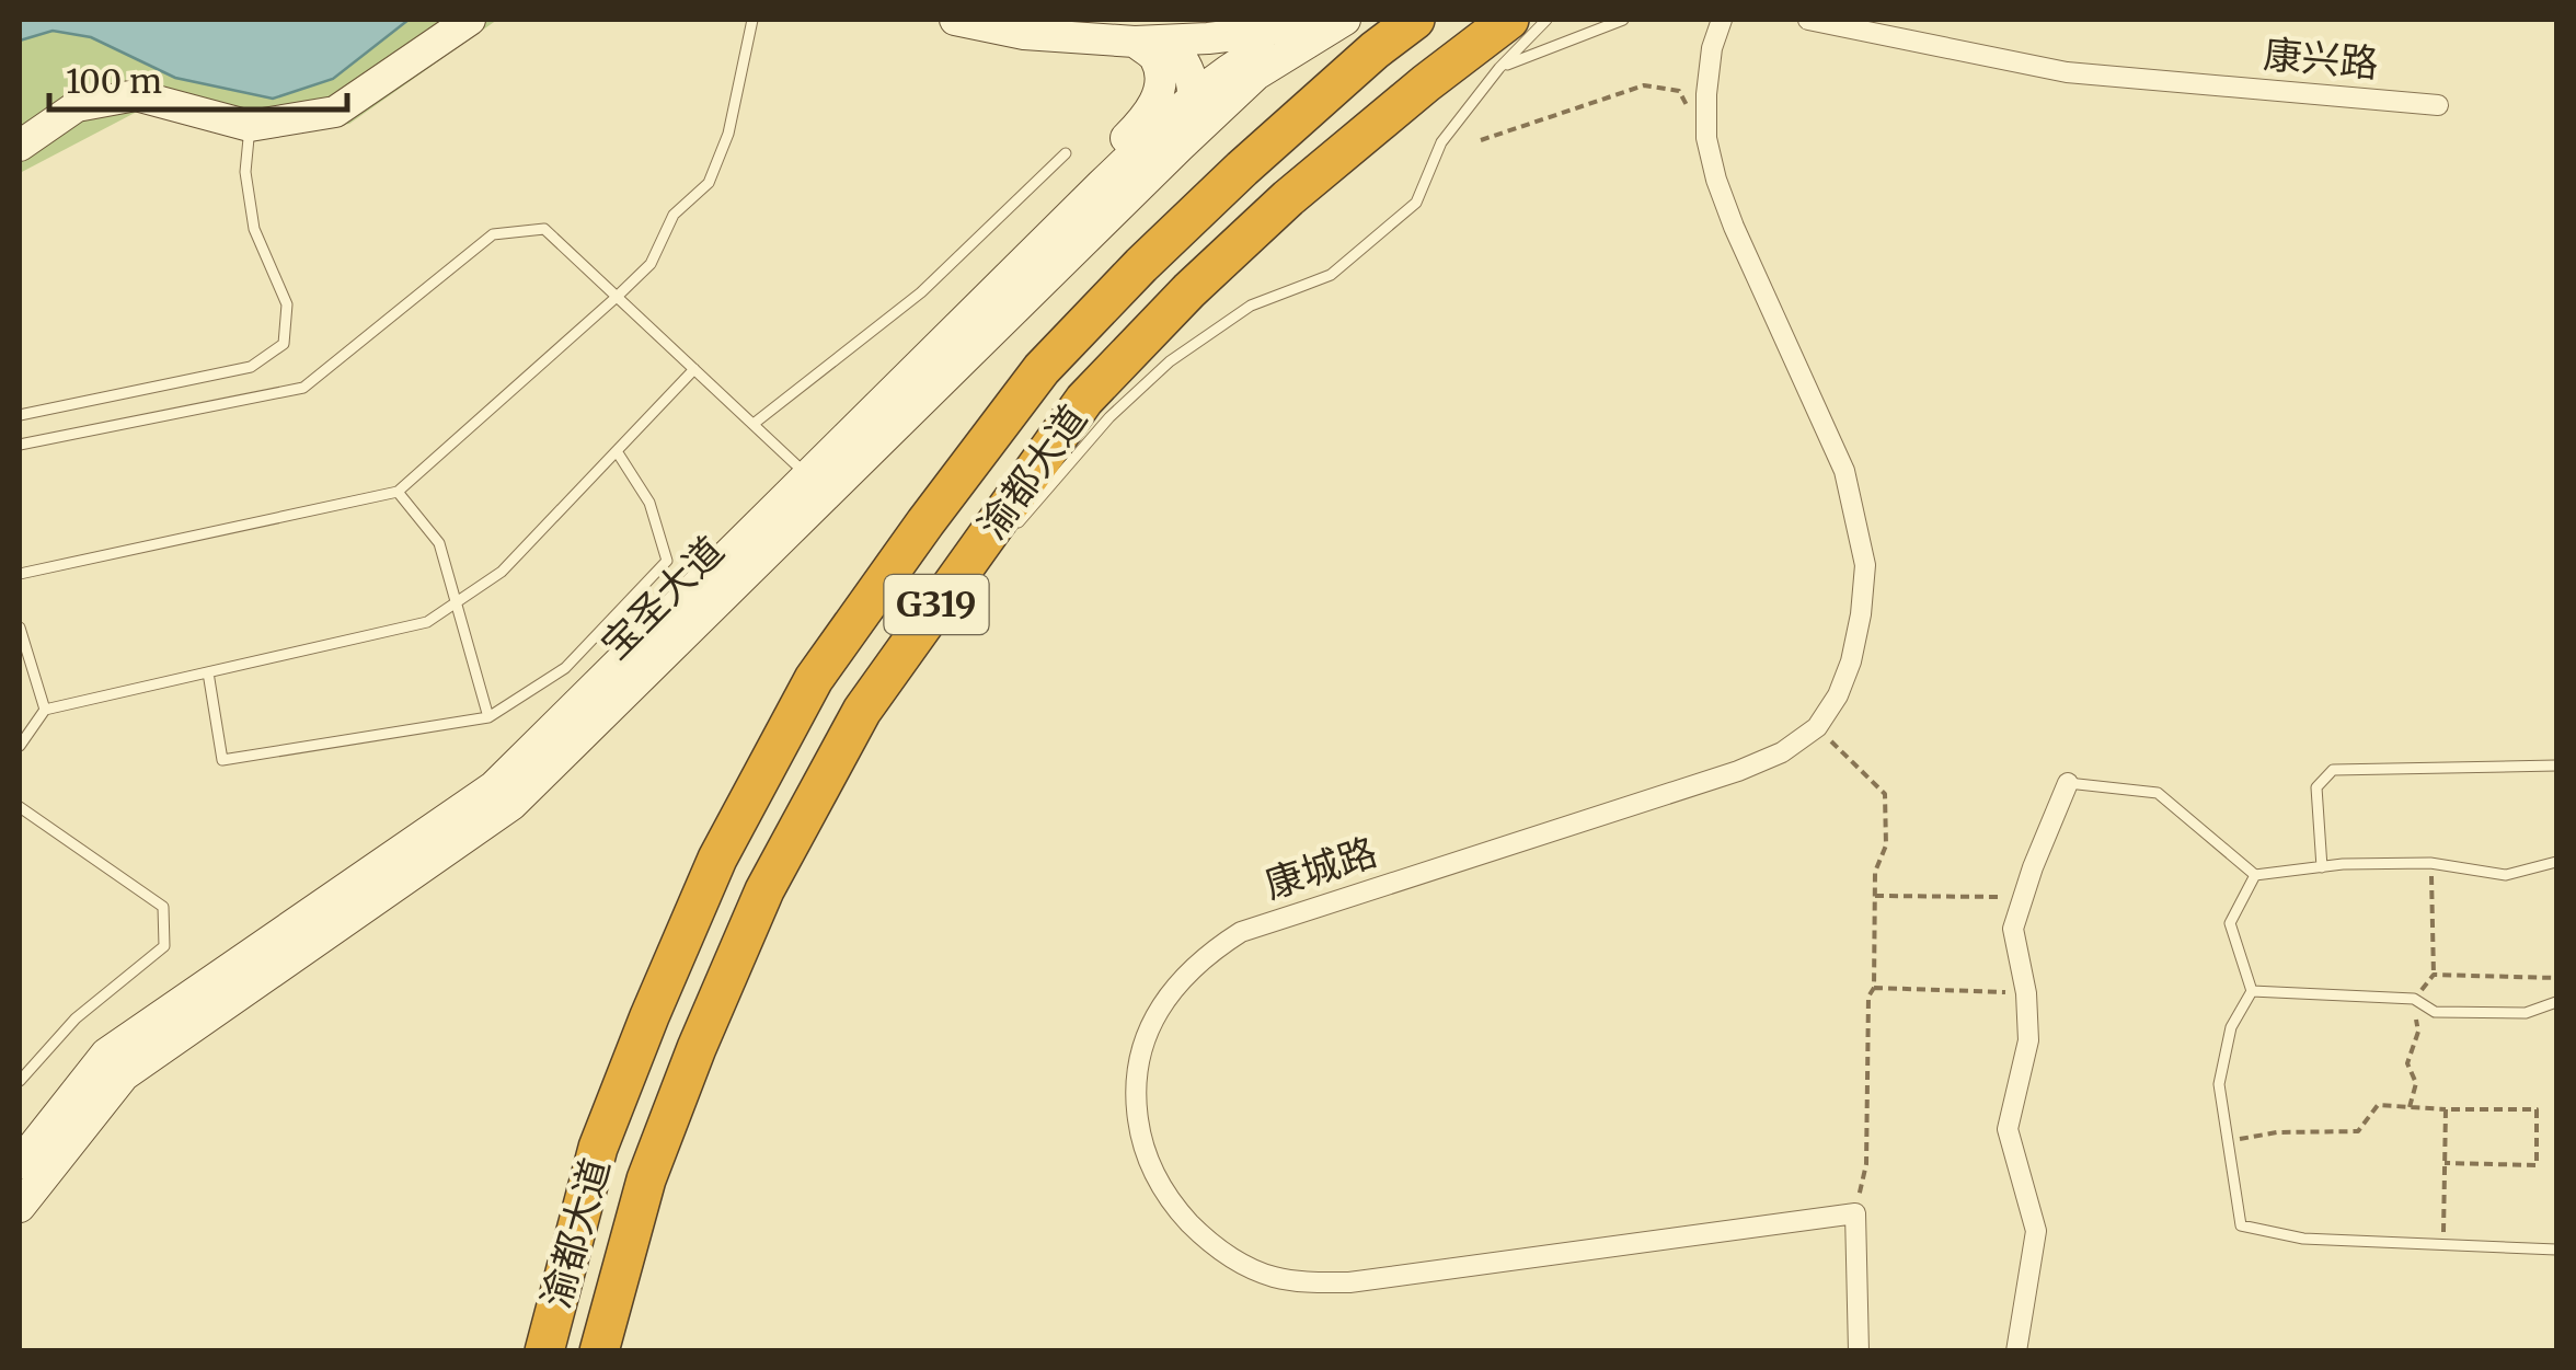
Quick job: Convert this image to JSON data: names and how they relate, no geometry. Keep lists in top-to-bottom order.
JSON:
{
  "streets": {
    "highway": ["渝都大道", "G319"],
    "main road": ["宝圣大道"],
    "street": ["康兴路", "康城路"]
  },
  "scale_bar": "100 m"
}
